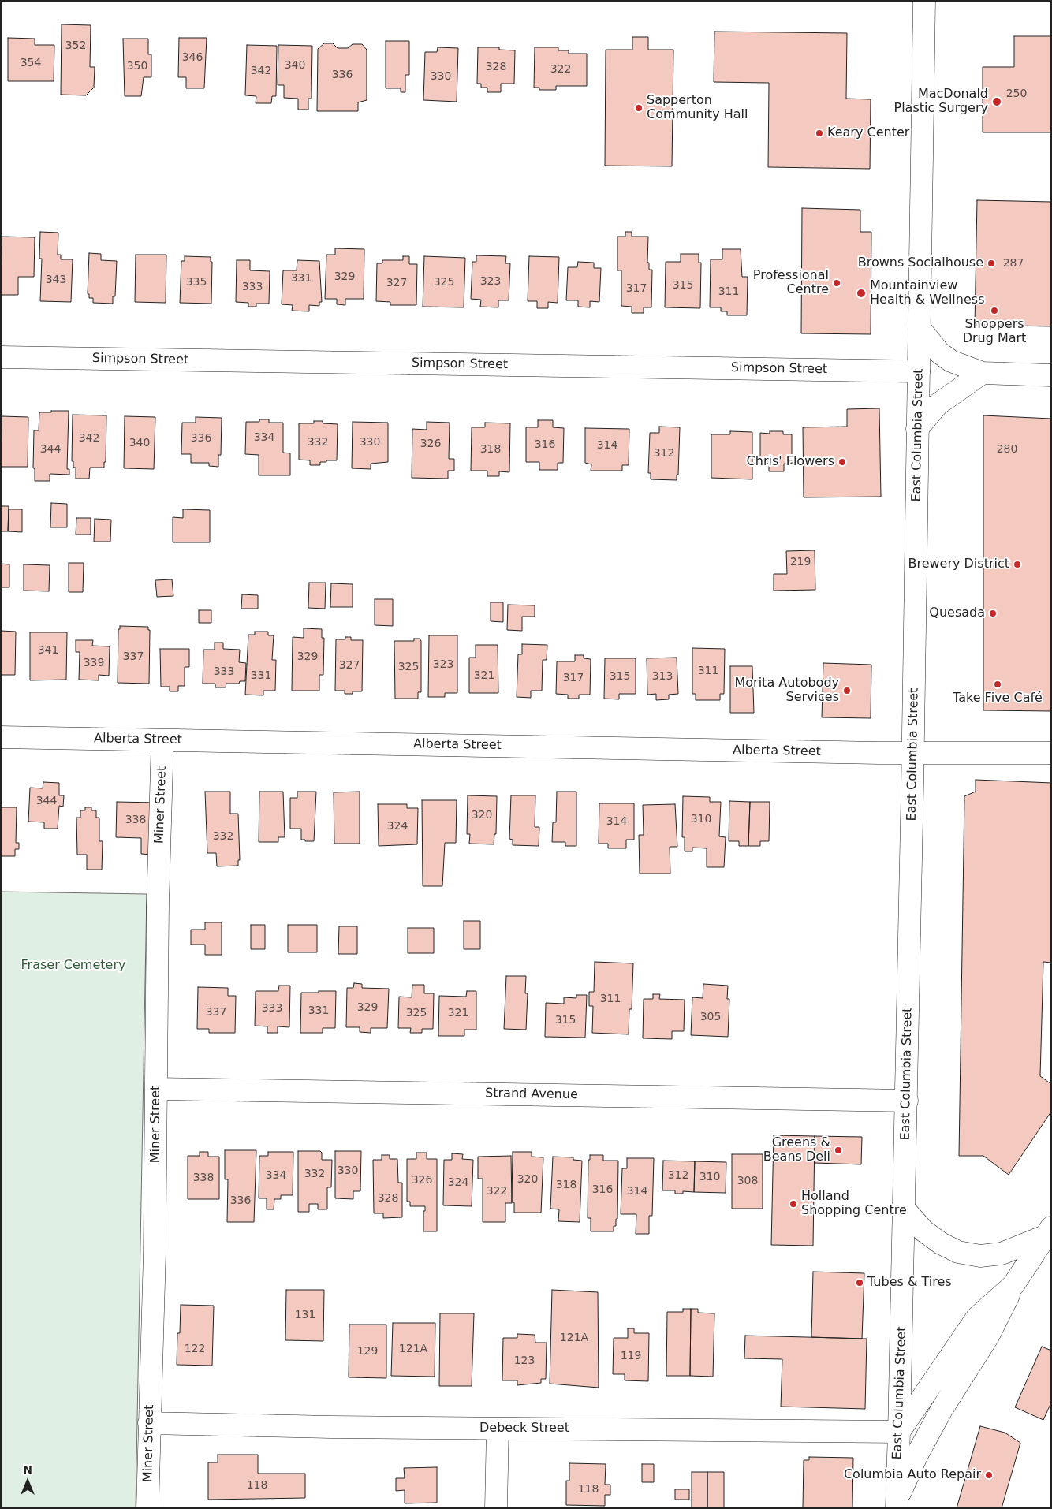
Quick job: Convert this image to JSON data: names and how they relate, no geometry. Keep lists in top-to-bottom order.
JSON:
{
  "streets": {
    "street": [
      "Simpson Street",
      "East Columbia Street",
      "Alberta Street",
      "Miner Street",
      "Strand Avenue",
      "Debeck Street"
    ]
  },
  "crossings": [
    ["Simpson Street", "East Columbia Street"],
    ["East Columbia Street", "Alberta Street"],
    ["East Columbia Street", "Strand Avenue"],
    ["East Columbia Street", "Debeck Street"],
    ["Alberta Street", "Miner Street"],
    ["Miner Street", "Strand Avenue"],
    ["Miner Street", "Debeck Street"]
  ],
  "parks": ["Fraser Cemetery"],
  "places": [
    "MacDonald Plastic Surgery",
    "Sapperton Community Hall",
    "Keary Center",
    "Browns Socialhouse",
    "Professional Centre",
    "Mountainview Health & Wellness",
    "Shoppers Drug Mart",
    "Chris' Flowers",
    "Brewery District",
    "Quesada",
    "Take Five Café",
    "Morita Autobody Services",
    "Greens & Beans Deli",
    "Holland Shopping Centre",
    "Tubes & Tires",
    "Columbia Auto Repair"
  ],
  "house_numbers": [
    "352",
    "346",
    "354",
    "340",
    "350",
    "328",
    "322",
    "342",
    "336",
    "330",
    "250",
    "287",
    "329",
    "331",
    "343",
    "323",
    "335",
    "325",
    "327",
    "315",
    "333",
    "317",
    "311",
    "334",
    "342",
    "336",
    "332",
    "330",
    "340",
    "326",
    "316",
    "314",
    "344",
    "318",
    "280",
    "312",
    "219",
    "341",
    "337",
    "329",
    "339",
    "323",
    "327",
    "325",
    "311",
    "333",
    "331",
    "321",
    "315",
    "313",
    "317",
    "344",
    "320",
    "310",
    "338",
    "314",
    "324",
    "332",
    "311",
    "329",
    "333",
    "331",
    "337",
    "325",
    "321",
    "305",
    "315",
    "330",
    "332",
    "334",
    "312",
    "310",
    "338",
    "320",
    "326",
    "308",
    "324",
    "318",
    "316",
    "322",
    "314",
    "328",
    "336",
    "131",
    "121A",
    "122",
    "121A",
    "129",
    "119",
    "123",
    "118",
    "118"
  ],
  "north": "top"
}
